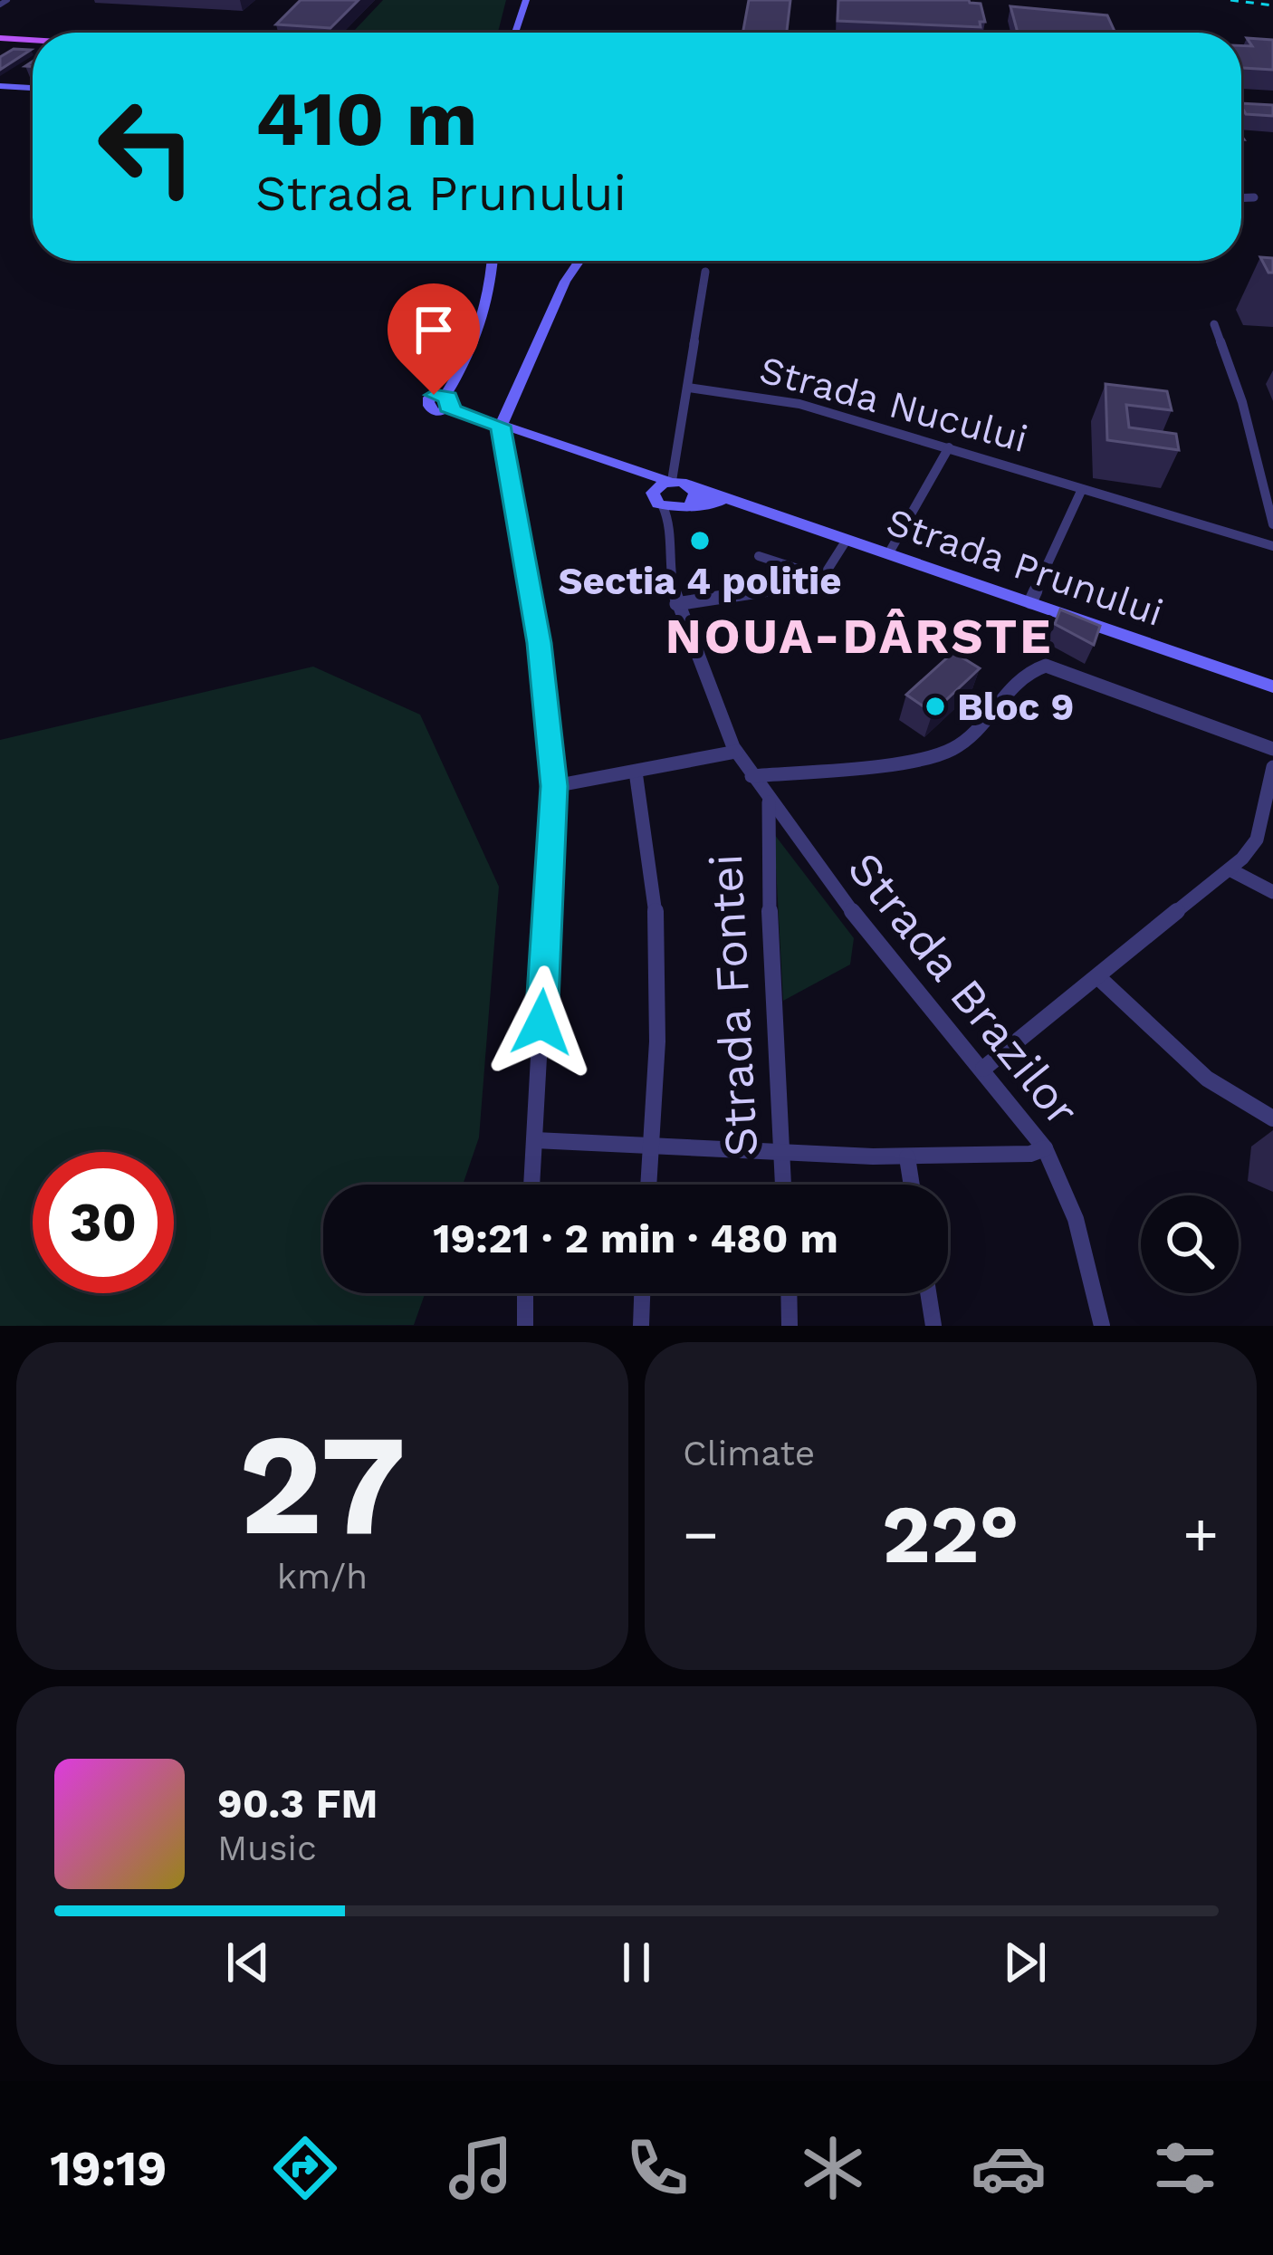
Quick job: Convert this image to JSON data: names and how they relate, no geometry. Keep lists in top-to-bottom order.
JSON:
{
  "streets": {
    "street": [
      "Strada Nucului",
      "Strada Prunului",
      "Strada Brazilor",
      "Strada Fontei"
    ]
  },
  "crossings": [
    ["Strada Prunului", "Strada Brazilor"],
    ["Strada Brazilor", "Strada Fontei"]
  ],
  "districts": ["NOUA-DÂRSTE"],
  "places": ["Sectia 4 politie", "Bloc 9"],
  "page": {
    "turn": ["410 m", "Strada Prunului"],
    "limit": "30",
    "trip": "19:21 · 2 min · 480 m",
    "tile": [
      ["27", "km/h"],
      "Climate"
    ],
    "heat": ["−", "22°", "+"],
    "song": ["90.3 FM", "Music"],
    "tabs": "19:19"
  }
}
